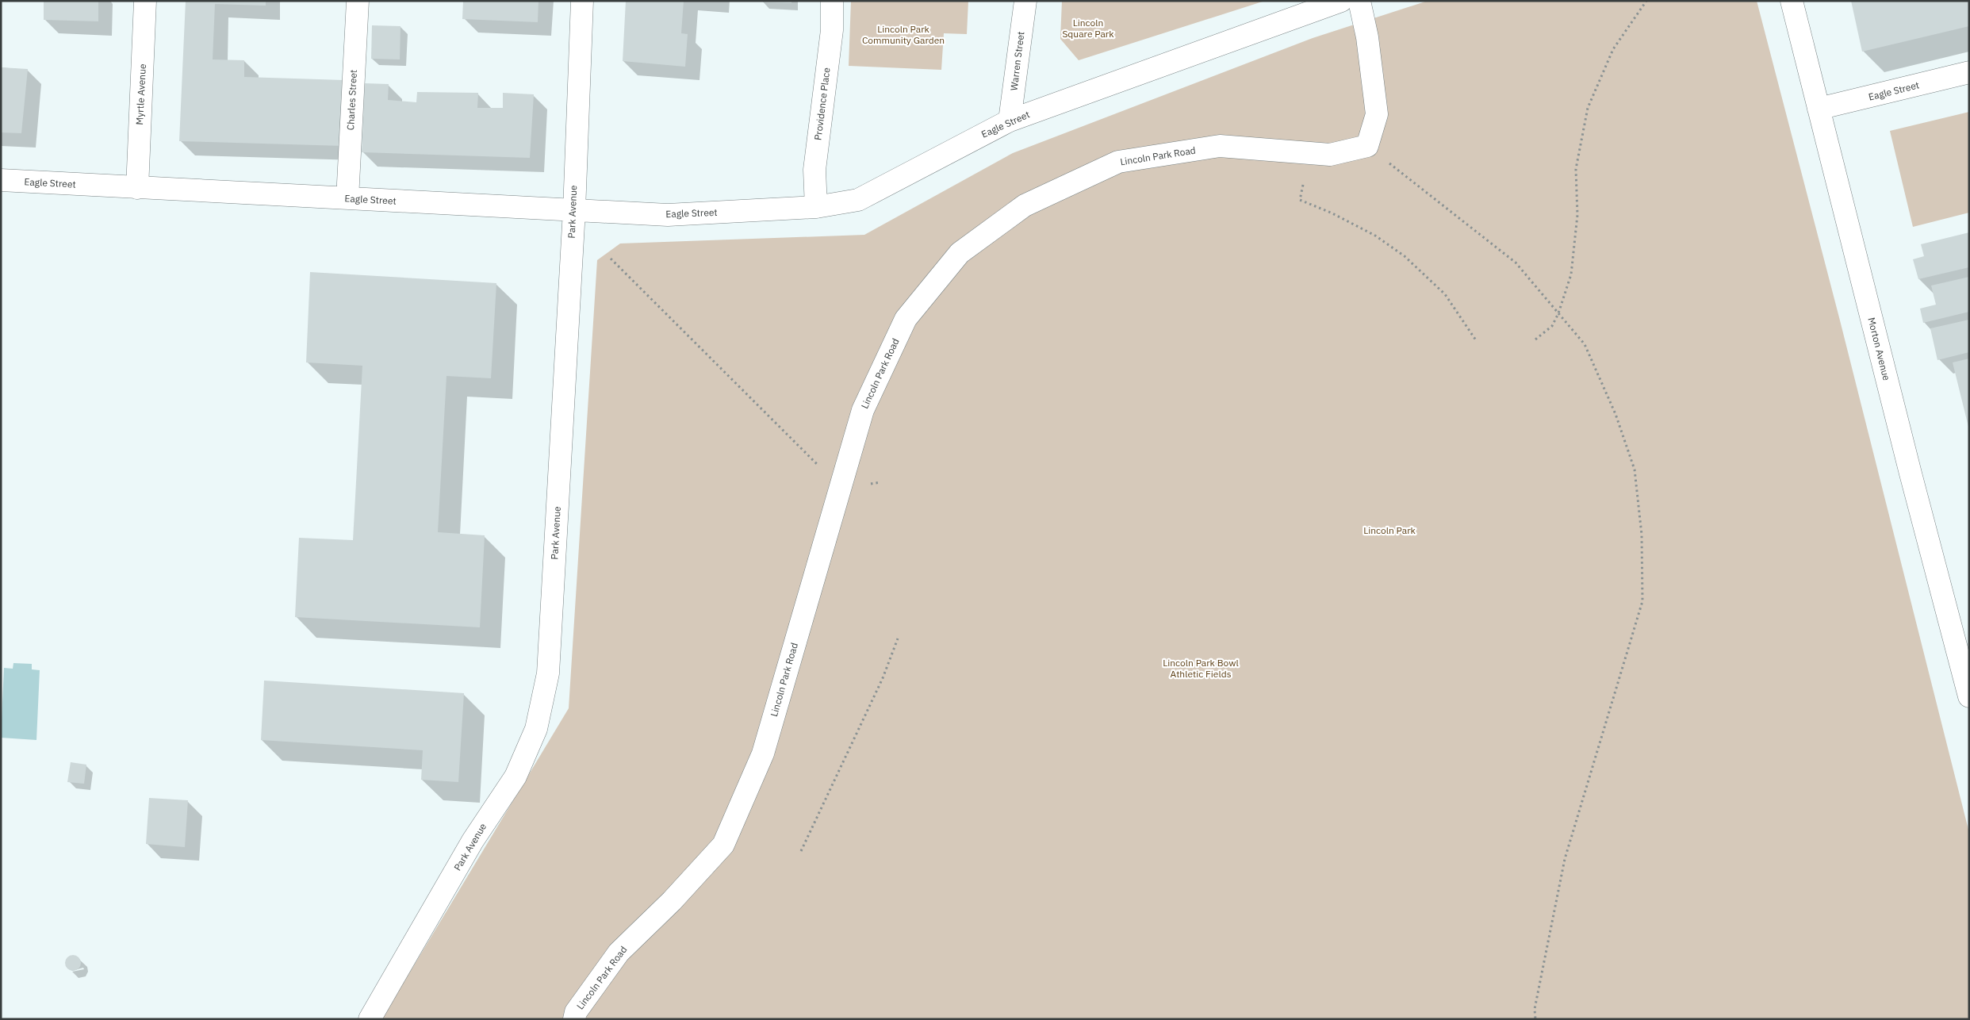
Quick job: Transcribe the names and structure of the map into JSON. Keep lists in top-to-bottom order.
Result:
{
  "streets": {
    "street": [
      "Warren Street",
      "Eagle Street",
      "Myrtle Avenue",
      "Charles Street",
      "Providence Place",
      "Lincoln Park Road",
      "Park Avenue",
      "Morton Avenue"
    ]
  },
  "crossings": [
    ["Warren Street", "Eagle Street"],
    ["Eagle Street", "Myrtle Avenue"],
    ["Eagle Street", "Charles Street"],
    ["Eagle Street", "Providence Place"],
    ["Eagle Street", "Park Avenue"],
    ["Eagle Street", "Morton Avenue"]
  ],
  "parks": [
    "Lincoln Square Park",
    "Lincoln Park Community Garden",
    "Lincoln Park",
    "Lincoln Park Bowl Athletic Fields"
  ]
}
